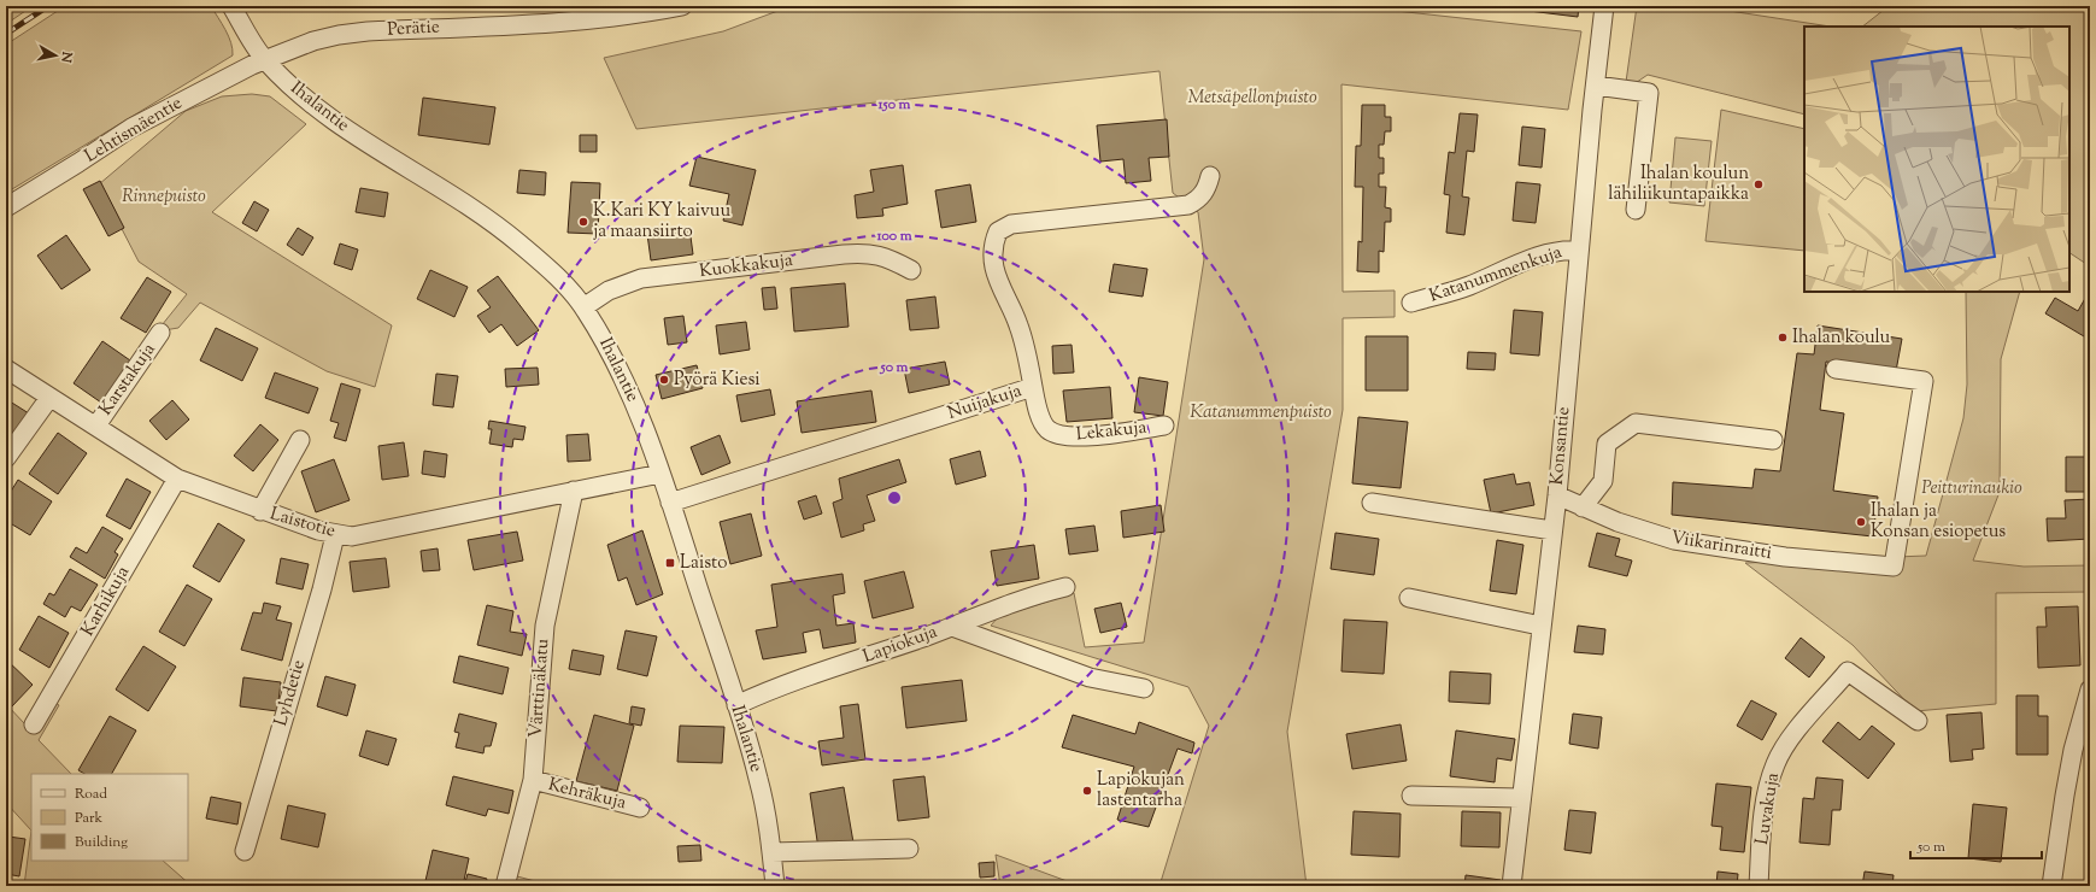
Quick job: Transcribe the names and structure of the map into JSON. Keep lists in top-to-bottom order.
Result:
{
  "streets": {
    "street": [
      "Perätie",
      "Ihalantie",
      "Lehtismäentie",
      "Kuokkakuja",
      "Katanummenkuja",
      "Karstakuja",
      "Nuijakuja",
      "Lekakuja",
      "Konsantie",
      "Laistotie",
      "Viikarinraitti",
      "Karhikuja",
      "Lapiokuja",
      "Värttinäkatu",
      "Lyhdetie",
      "Kehräkuja",
      "Luvakuja"
    ]
  },
  "crossings": [
    ["Perätie", "Ihalantie"],
    ["Perätie", "Lehtismäentie"],
    ["Ihalantie", "Lehtismäentie"],
    ["Ihalantie", "Kuokkakuja"],
    ["Ihalantie", "Nuijakuja"],
    ["Ihalantie", "Laistotie"],
    ["Ihalantie", "Lapiokuja"],
    ["Katanummenkuja", "Konsantie"],
    ["Karstakuja", "Laistotie"],
    ["Nuijakuja", "Lekakuja"],
    ["Konsantie", "Viikarinraitti"],
    ["Laistotie", "Karhikuja"],
    ["Laistotie", "Värttinäkatu"],
    ["Laistotie", "Lyhdetie"],
    ["Värttinäkatu", "Kehräkuja"]
  ],
  "parks": [
    "Metsäpellonpuisto",
    "Rinnepuisto",
    "Katanummenpuisto",
    "Peitturinaukio"
  ],
  "places": {
    "other": [
      "Ihalan koulun lähiliikuntapaikka",
      "K.Kari KY kaivuu ja maansiirto",
      "Ihalan koulu",
      "Pyörä Kiesi",
      "Ihalan ja Konsan esiopetus",
      "Lapiokujan lastentarha"
    ],
    "transit": ["Laisto"]
  },
  "legend": ["Road", "Park", "Building"],
  "scale_bar": "50 m",
  "north": "right",
  "rings": ["150 m", "100 m", "50 m"]
}
